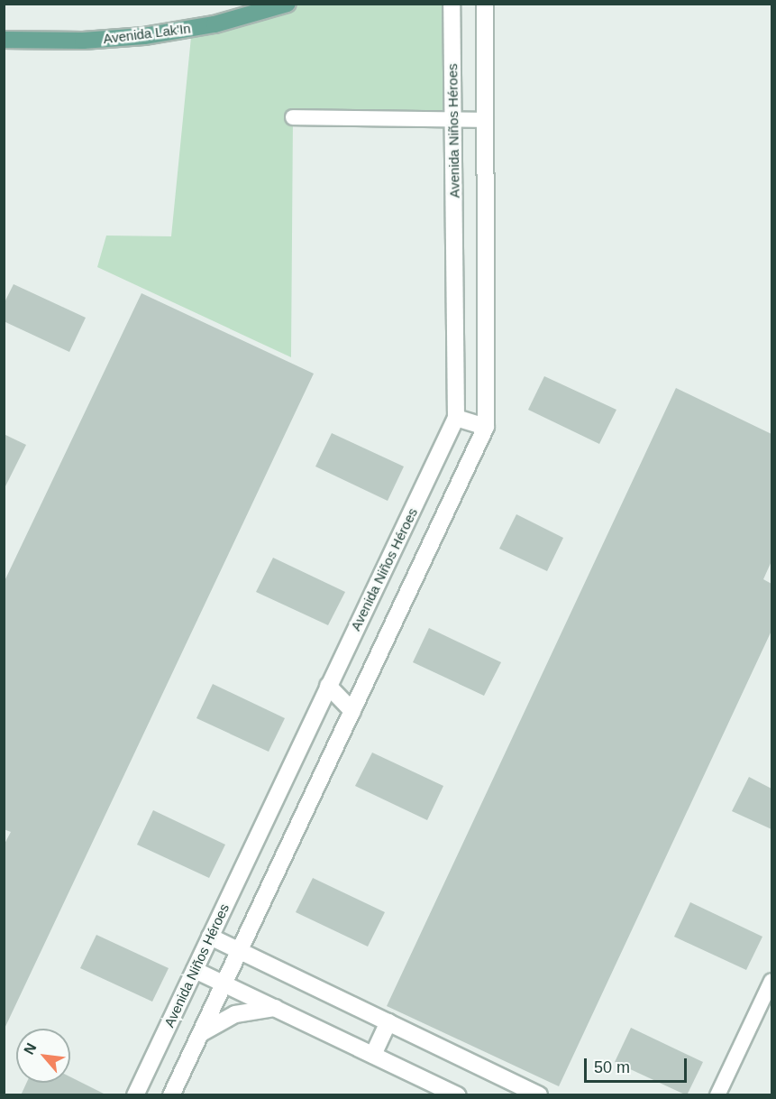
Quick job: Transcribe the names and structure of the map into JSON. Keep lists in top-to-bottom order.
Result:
{
  "streets": {
    "main road": ["Avenida Lak'In", "Avenida Niños Héroes"]
  },
  "scale_bar": "50 m",
  "north": "top left"
}
